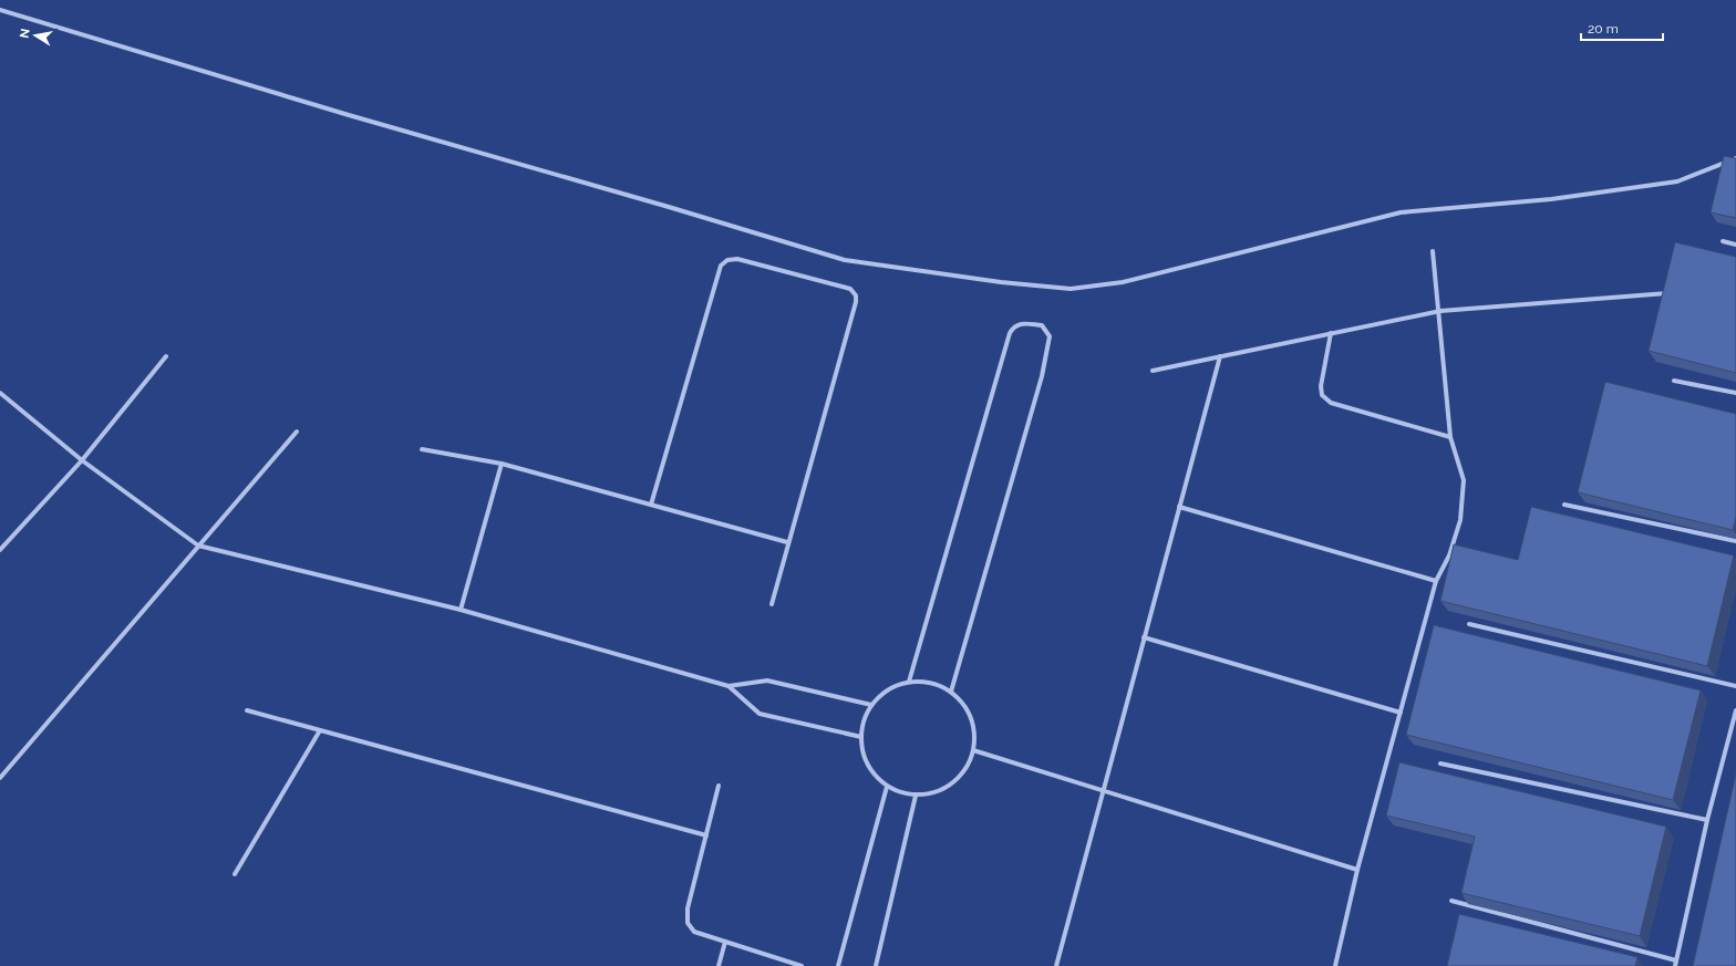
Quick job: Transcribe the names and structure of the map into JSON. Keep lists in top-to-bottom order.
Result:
{
  "scale_bar": "20 m",
  "north": "left"
}
